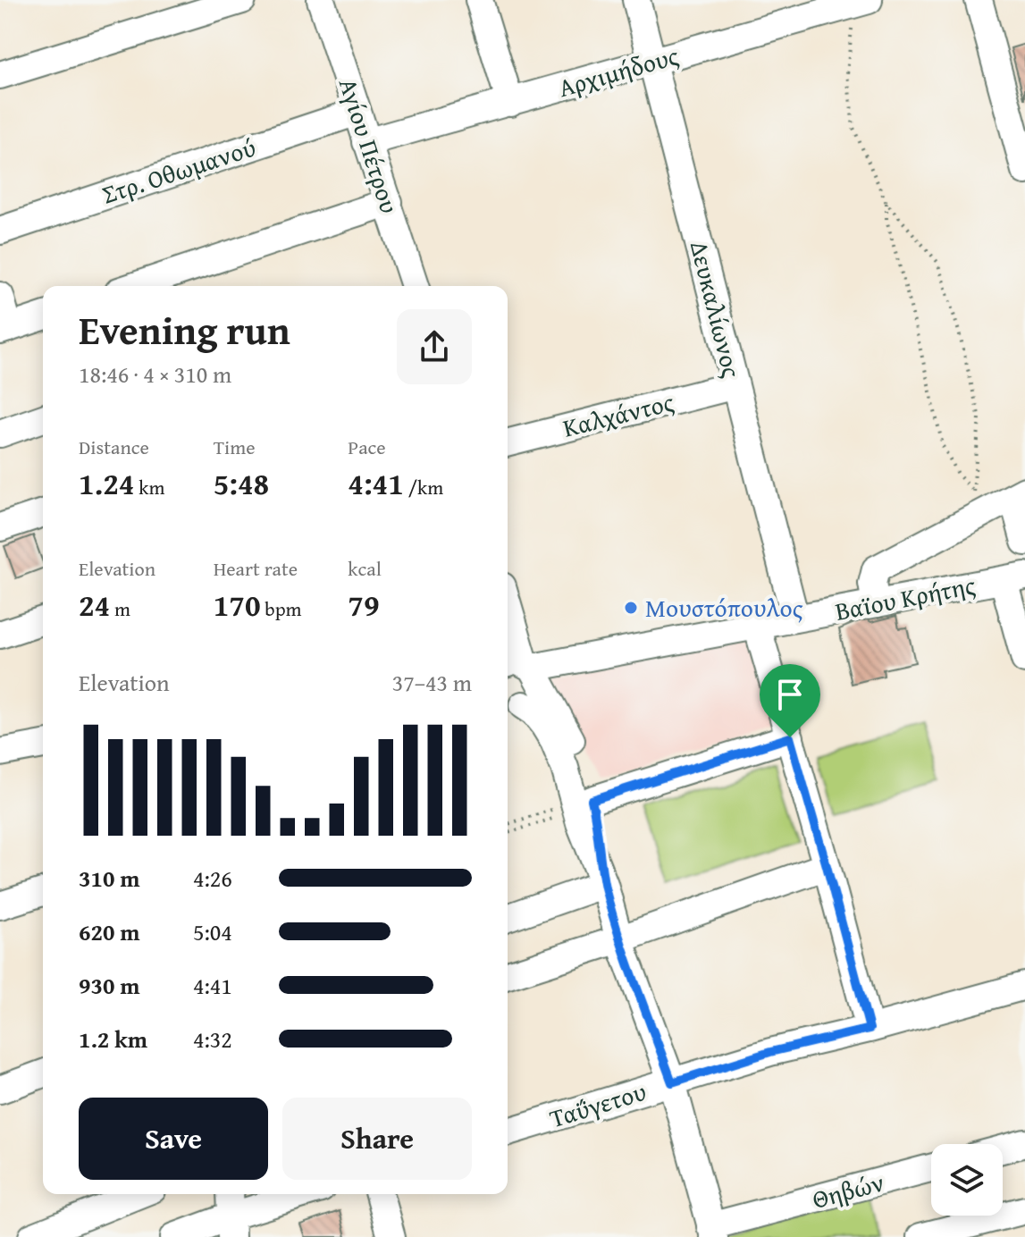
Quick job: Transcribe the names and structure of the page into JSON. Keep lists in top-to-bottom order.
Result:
{
  "streets": {
    "street": [
      "Αρχιμήδους",
      "Αγίου Πέτρου",
      "Στρ. Οθωμανού",
      "Δευκαλίωνος",
      "Καλχάντος",
      "Βαϊου Κρήτης",
      "Ταΰγετου",
      "Θηβών"
    ]
  },
  "crossings": [
    ["Αρχιμήδους", "Αγίου Πέτρου"],
    ["Αρχιμήδους", "Δευκαλίωνος"],
    ["Αγίου Πέτρου", "Στρ. Οθωμανού"],
    ["Δευκαλίωνος", "Καλχάντος"],
    ["Δευκαλίωνος", "Βαϊου Κρήτης"]
  ],
  "places": ["Μουστόπουλος"],
  "page": {
    "heading": ["Evening run", "18:46 · 4 × 310 m"],
    "stats": [
      ["Distance", "1.24 km"],
      ["Time", "5:48"],
      ["Pace", "4:41 /km"],
      ["Elevation", "24 m"],
      ["Heart rate", "170 bpm"],
      ["kcal", "79"]
    ],
    "chart": ["Elevation", "37–43 m"],
    "list": [
      {
        "name": "310 m",
        "note": "4:26"
      },
      {
        "name": "620 m",
        "note": "5:04"
      },
      {
        "name": "930 m",
        "note": "4:41"
      },
      {
        "name": "1.2 km",
        "note": "4:32"
      }
    ],
    "buttons": ["Save", "Share"]
  }
}
